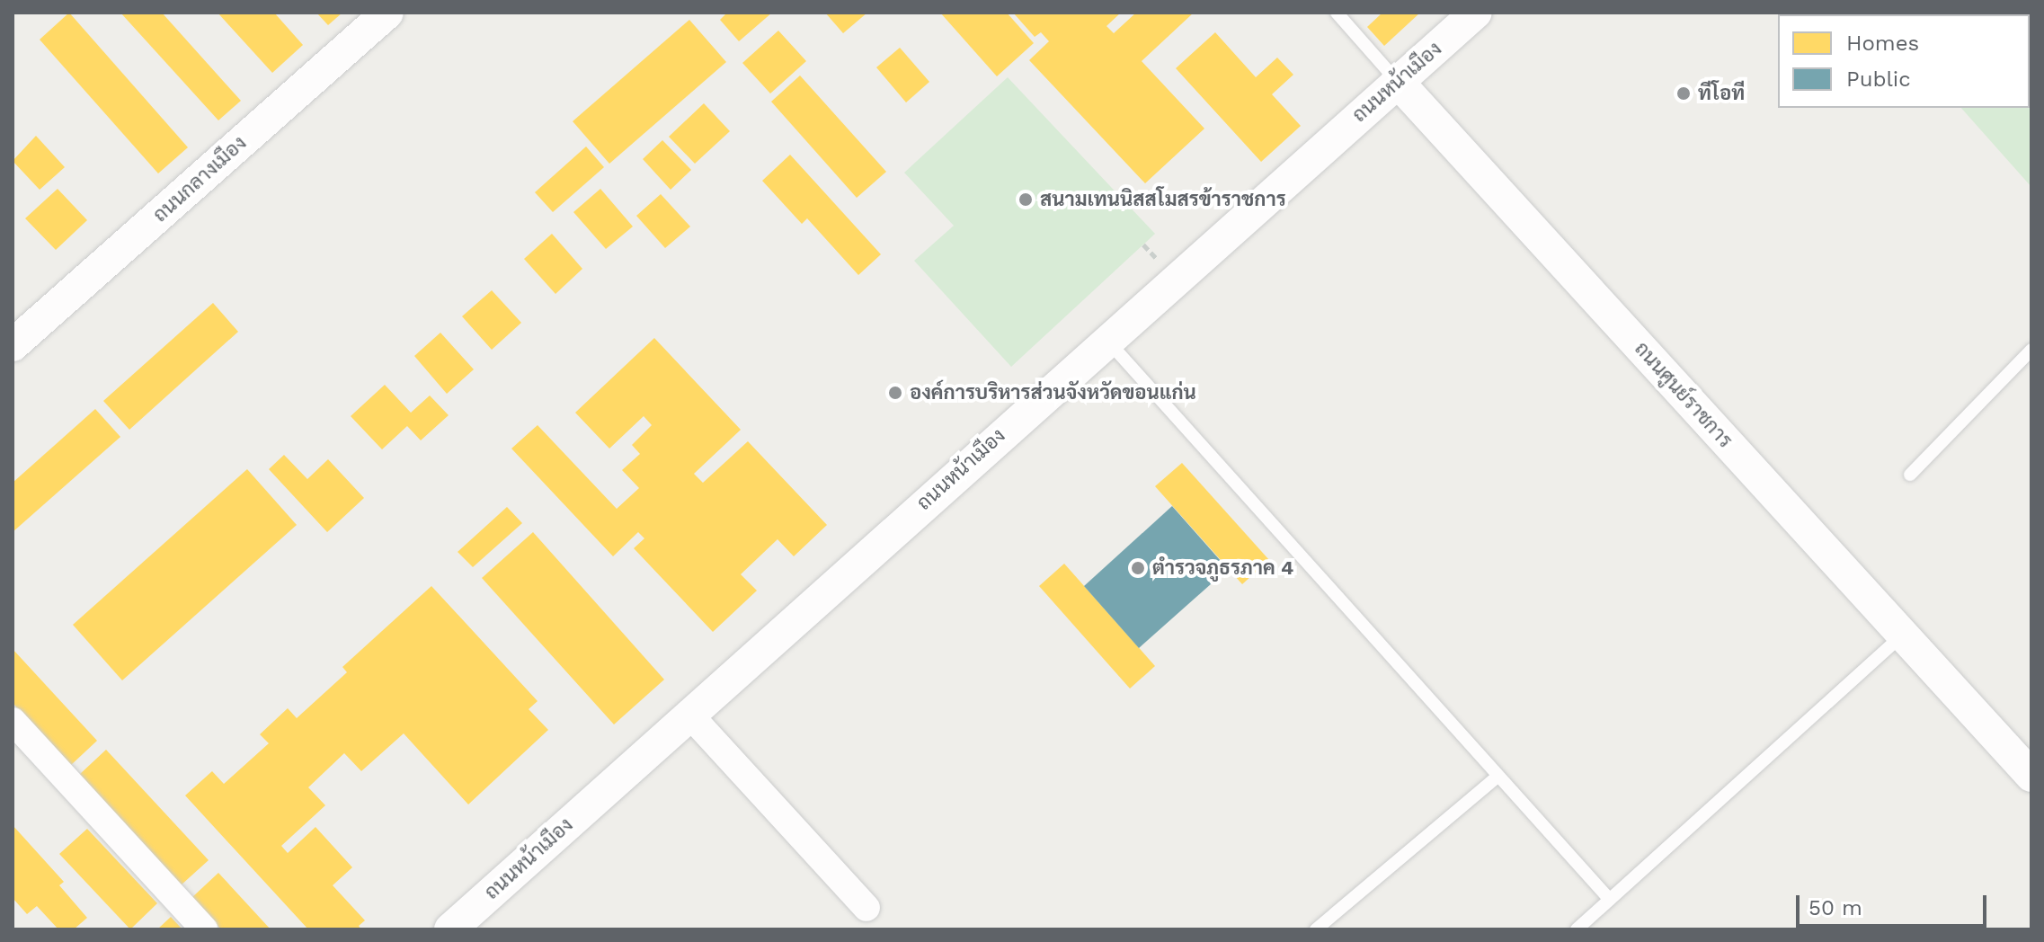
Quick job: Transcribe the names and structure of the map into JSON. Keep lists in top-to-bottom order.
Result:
{
  "streets": {
    "street": ["ถนนหน้าเมือง", "ถนนกลางเมือง", "ถนนศูนย์ราชการ"]
  },
  "crossings": [
    ["ถนนหน้าเมือง", "ถนนศูนย์ราชการ"]
  ],
  "places": [
    "ทีโอที",
    "สนามเทนนิสสโมสรข้าราชการ",
    "องค์การบริหารส่วนจังหวัดขอนแก่น",
    "ตำรวจภูธรภาค 4"
  ],
  "legend": ["Homes", "Public"],
  "scale_bar": "50 m"
}
